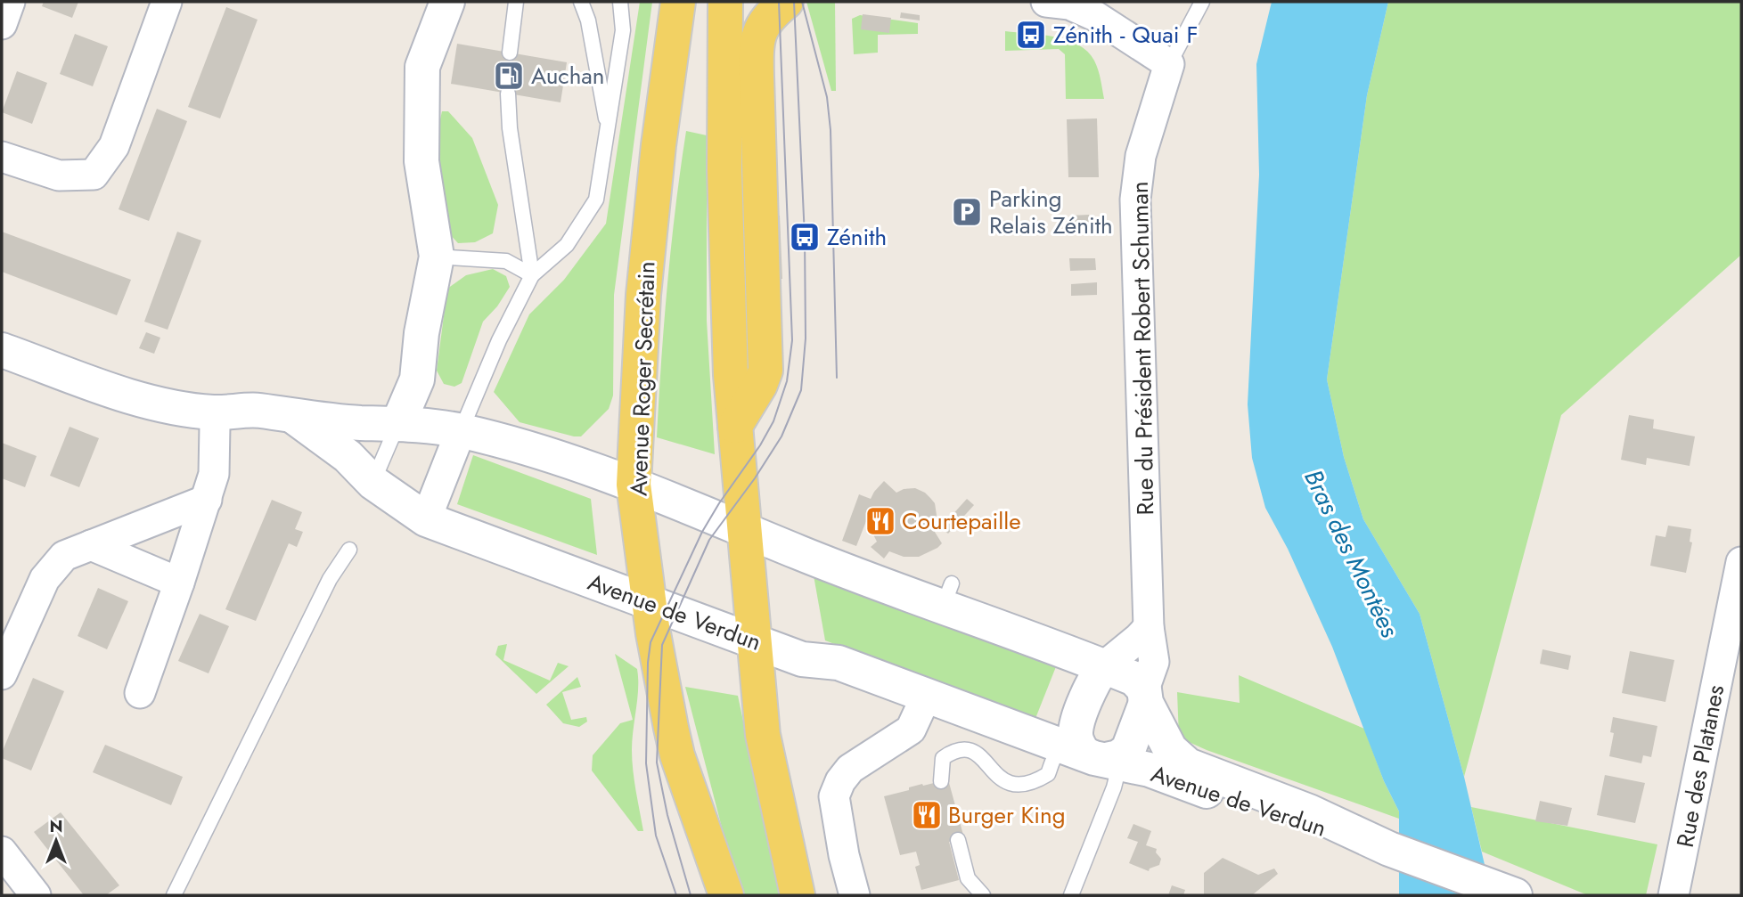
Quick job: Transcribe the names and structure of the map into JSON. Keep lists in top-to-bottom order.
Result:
{
  "streets": {
    "main road": ["Avenue Roger Secrétain"],
    "street": ["Rue du Président Robert Schuman", "Avenue de Verdun", "Rue des Platanes"]
  },
  "crossings": [
    ["Rue du Président Robert Schuman", "Avenue de Verdun"],
    ["Avenue Roger Secrétain", "Avenue de Verdun"]
  ],
  "water": ["Bras des Montées"],
  "places": {
    "bus stop": ["Zénith - Quai F", "Zénith"],
    "fuel station": ["Auchan"],
    "parking": ["Parking Relais Zénith"],
    "restaurant": ["Courtepaille", "Burger King"]
  },
  "north": "top"
}
